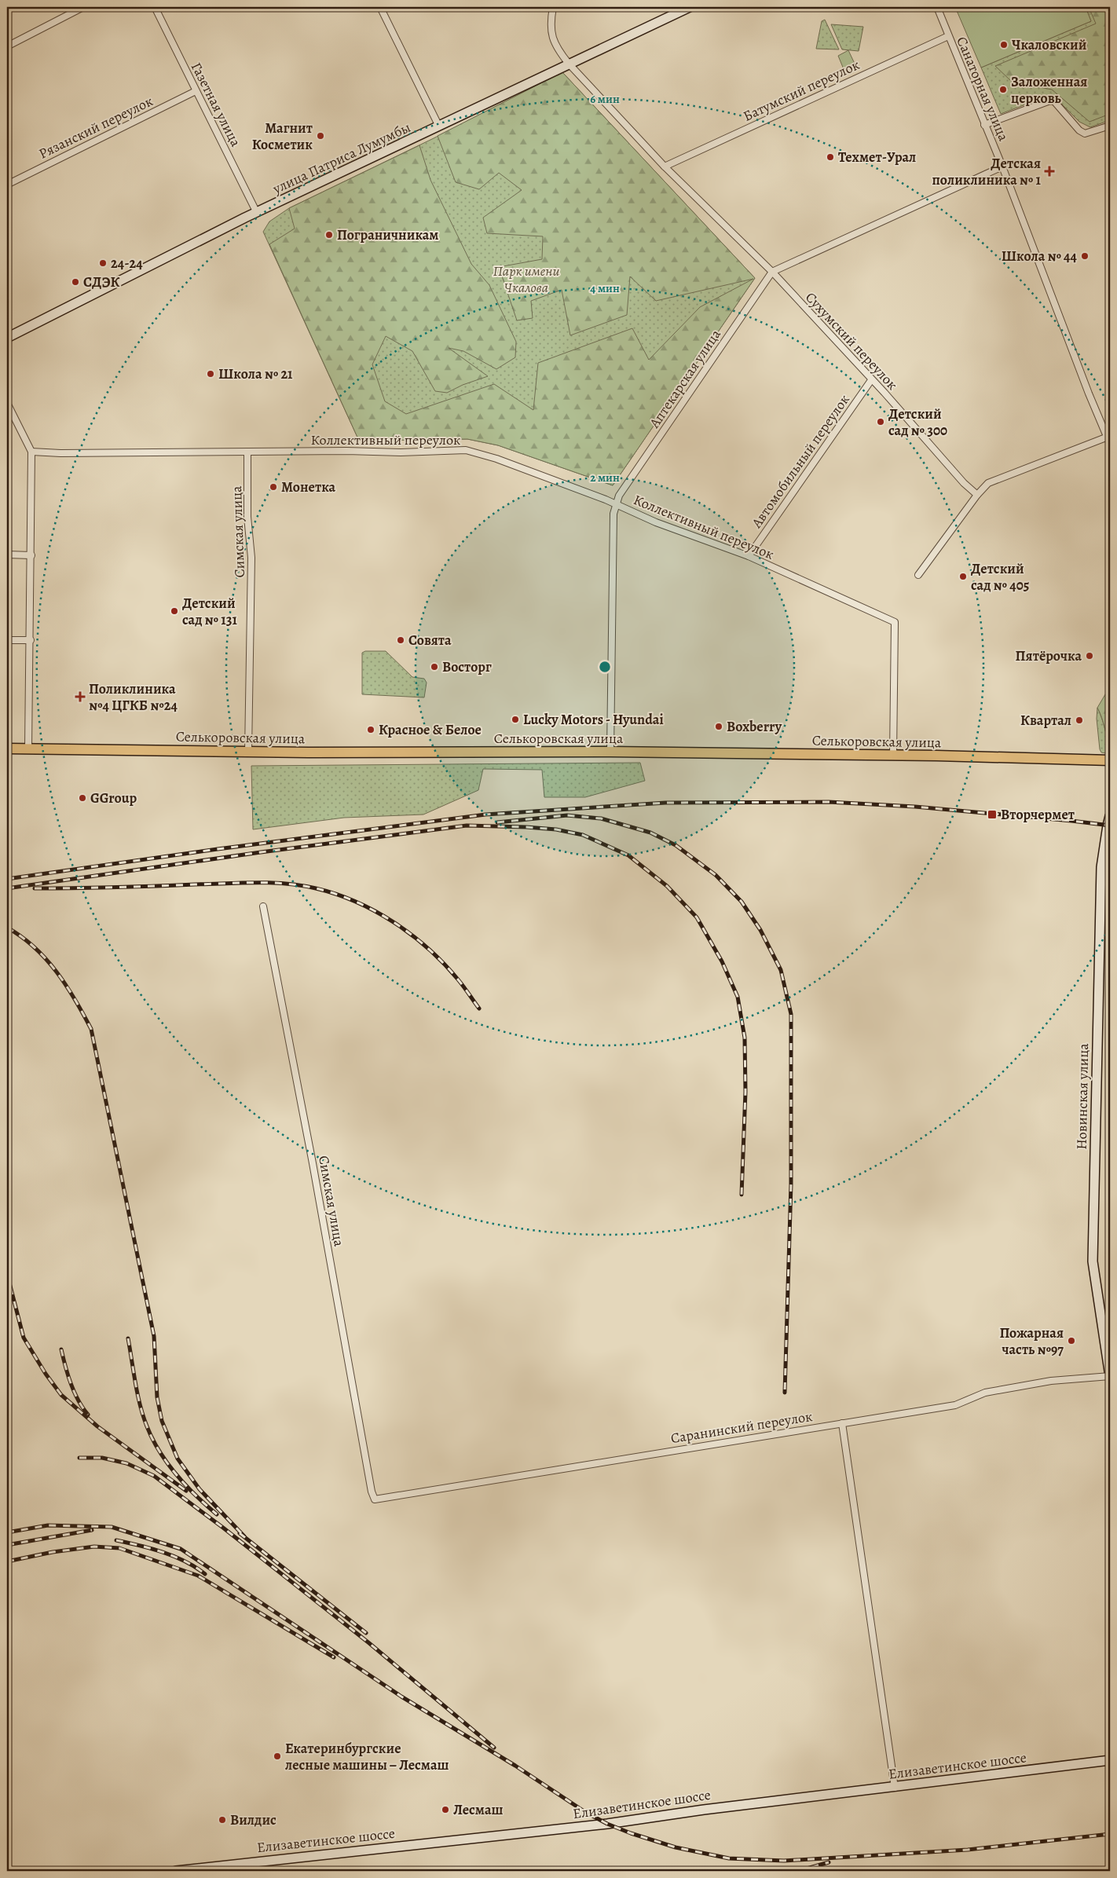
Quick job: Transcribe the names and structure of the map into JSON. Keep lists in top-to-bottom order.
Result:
{
  "streets": {
    "main road": [
      "улица Патриса Лумумбы",
      "Селькоровская улица",
      "Новинская улица",
      "Елизаветинское шоссе"
    ],
    "street": [
      "Санаторная улица",
      "Батумский переулок",
      "Газетная улица",
      "Рязанский переулок",
      "Сухумский переулок",
      "Аптекарская улица",
      "Коллективный переулок",
      "Автомобильный переулок",
      "Симская улица",
      "Саранинский переулок"
    ]
  },
  "crossings": [
    ["Санаторная улица", "Батумский переулок"],
    ["Батумский переулок", "Сухумский переулок"],
    ["Газетная улица", "Рязанский переулок"],
    ["Газетная улица", "улица Патриса Лумумбы"],
    ["улица Патриса Лумумбы", "Сухумский переулок"],
    ["Сухумский переулок", "Аптекарская улица"],
    ["Сухумский переулок", "Автомобильный переулок"],
    ["Аптекарская улица", "Коллективный переулок"],
    ["Аптекарская улица", "Селькоровская улица"],
    ["Коллективный переулок", "Автомобильный переулок"],
    ["Коллективный переулок", "Симская улица"],
    ["Коллективный переулок", "Селькоровская улица"],
    ["Симская улица", "Селькоровская улица"],
    ["Симская улица", "Саранинский переулок"],
    ["Новинская улица", "Саранинский переулок"]
  ],
  "parks": ["Парк имени Чкалова"],
  "places": {
    "other": [
      "Чкаловский",
      "Заложенная церковь",
      "Магнит Косметик",
      "Техмет-Урал",
      "Пограничникам",
      "Школа № 44",
      "24-24",
      "СДЭК",
      "Школа № 21",
      "Детский сад № 300",
      "Монетка",
      "Детский сад № 405",
      "Детский сад № 131",
      "Совята",
      "Пятёрочка",
      "Восторг",
      "Lucky Motors - Hyundai",
      "Квартал",
      "Boxberry",
      "Красное & Белое",
      "GGroup",
      "Пожарная часть №97",
      "Екатеринбургские лесные машины – Лесмаш",
      "Лесмаш",
      "Вилдис"
    ],
    "health": ["Детская поликлиника № 1", "Поликлиника №4 ЦГКБ №24"],
    "transit": ["Вторчермет"]
  },
  "rings": ["6 мин", "4 мин", "2 мин"]
}
